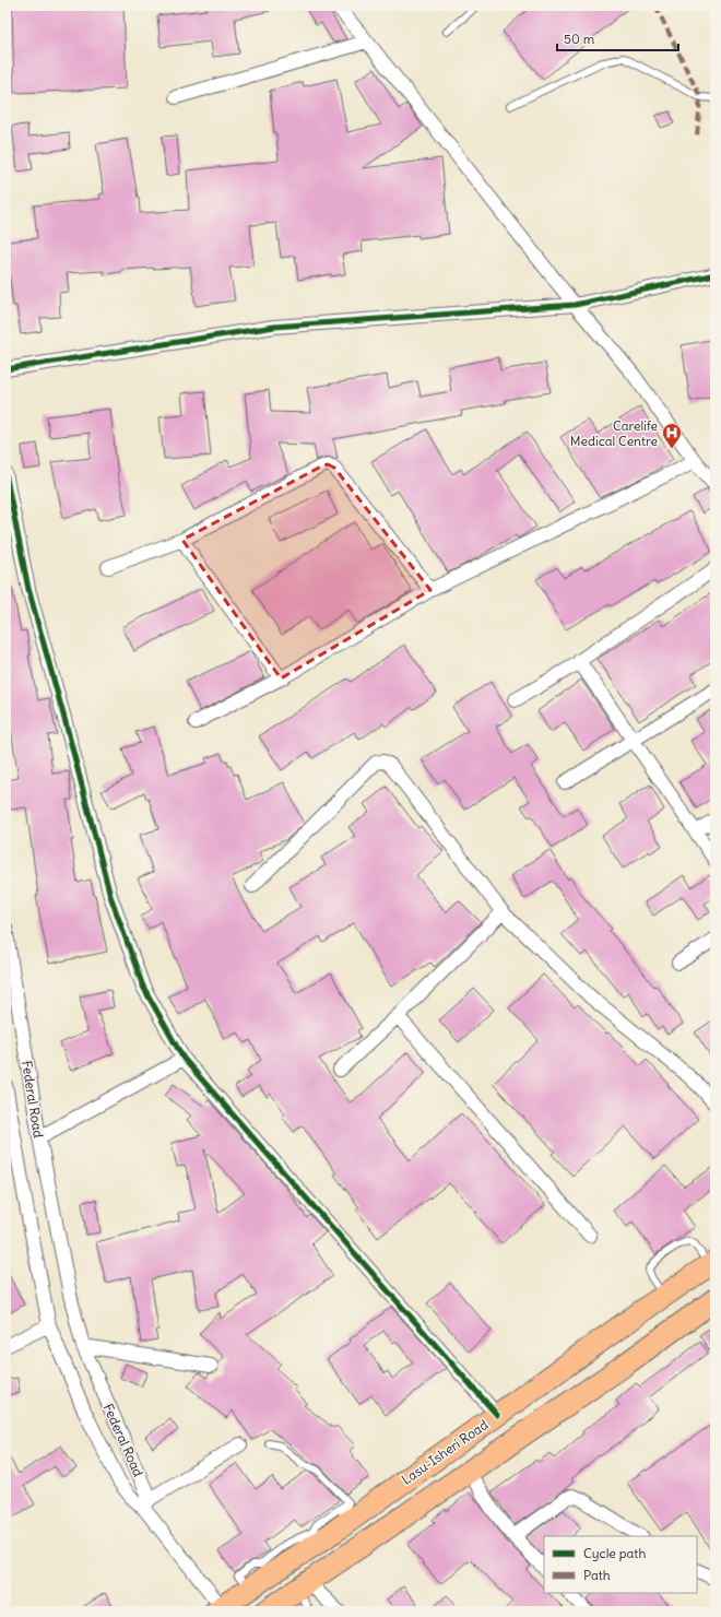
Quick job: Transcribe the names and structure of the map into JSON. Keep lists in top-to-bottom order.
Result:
{
  "streets": {
    "main road": ["Lasu-Isheri Road"],
    "street": ["Federal Road"]
  },
  "places": {
    "hospital": ["Carelife Medical Centre"]
  },
  "legend": ["Cycle path", "Path"],
  "scale_bar": "50 m"
}
